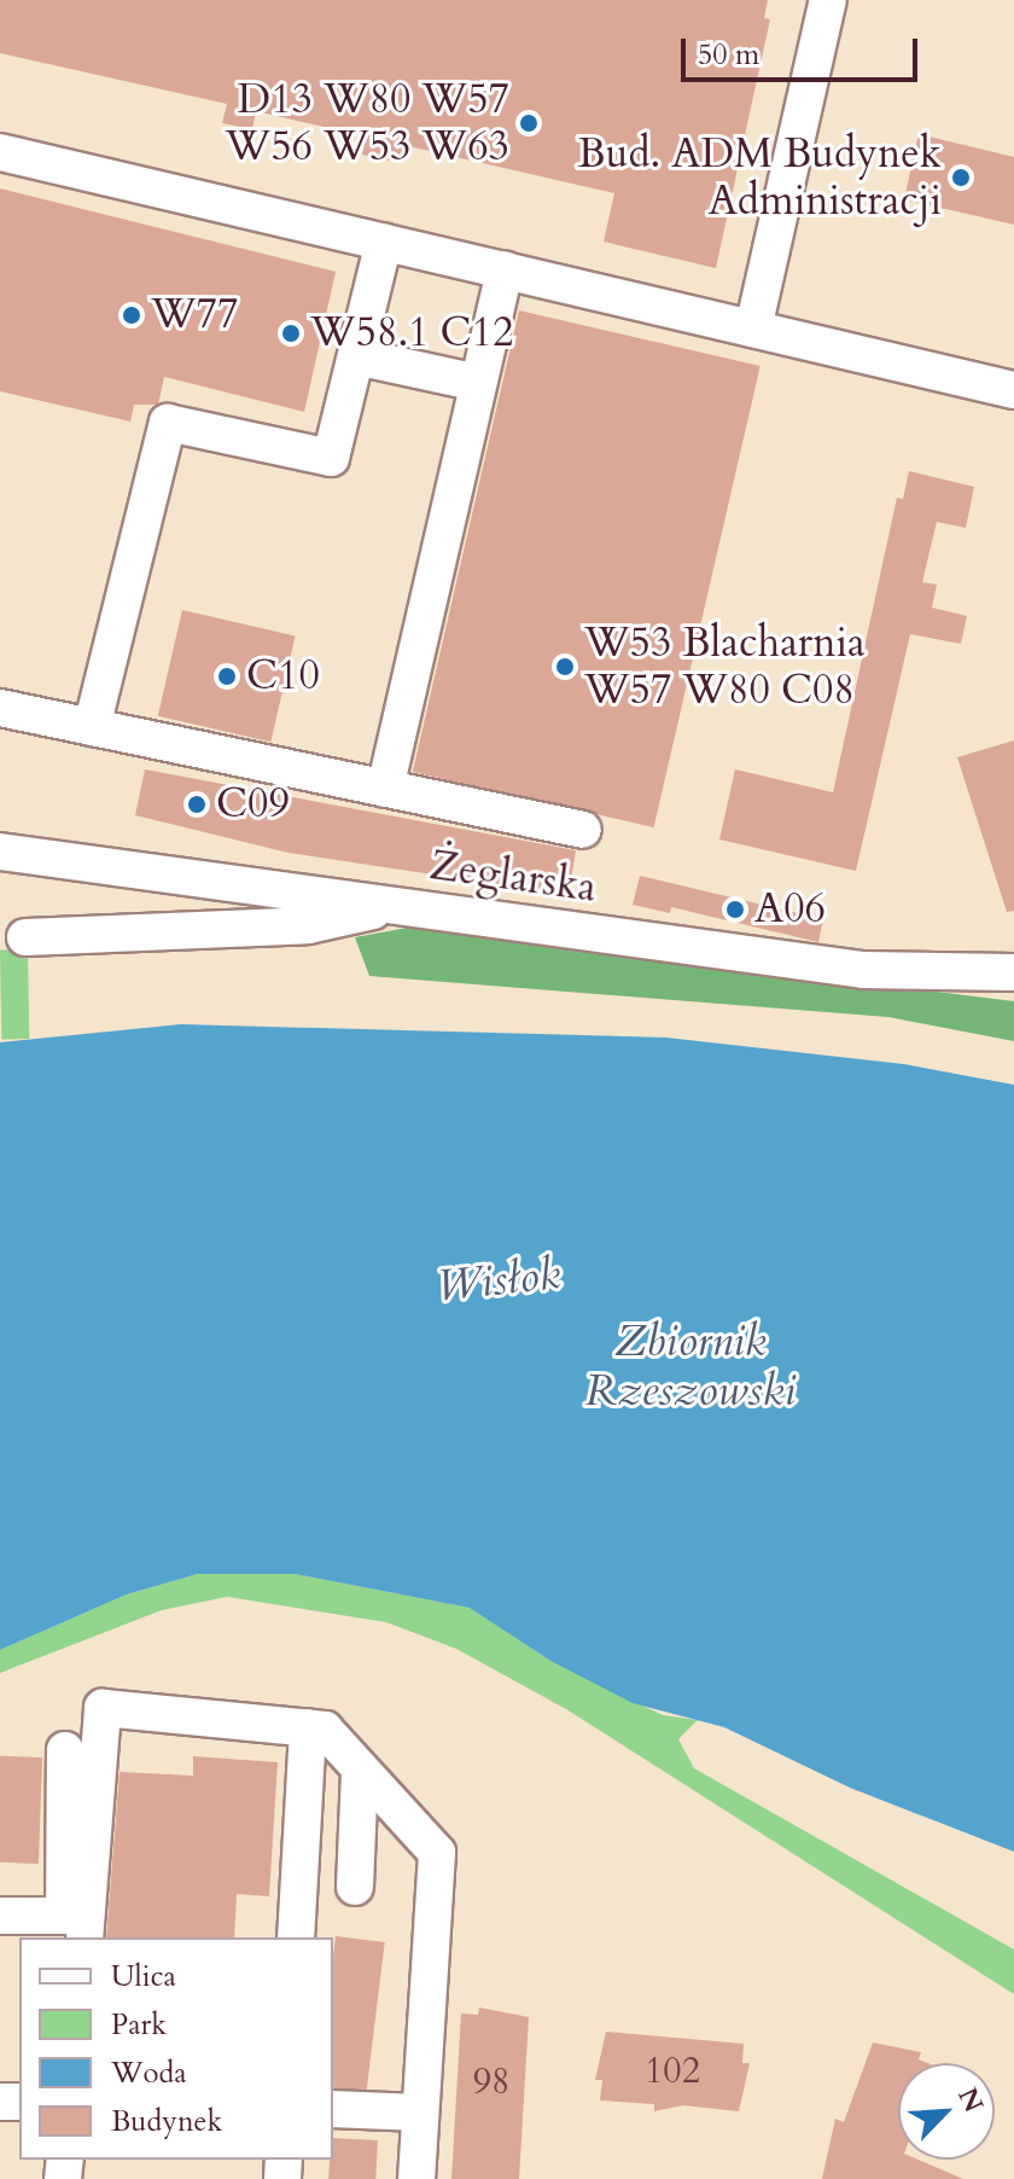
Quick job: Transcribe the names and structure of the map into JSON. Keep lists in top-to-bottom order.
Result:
{
  "streets": {
    "street": ["Żeglarska"]
  },
  "water": ["Wisłok", "Zbiornik Rzeszowski"],
  "places": [
    "D13 W80 W57 W56 W53 W63",
    "Bud. ADM Budynek Administracji",
    "W77",
    "W58.1 C12",
    "W53 Blacharnia W57 W80 C08",
    "C10",
    "C09",
    "A06"
  ],
  "house_numbers": ["102", "98"],
  "legend": [
    "Ulica",
    "Park",
    "Woda",
    "Budynek"
  ],
  "scale_bar": "50 m",
  "north": "top right"
}
